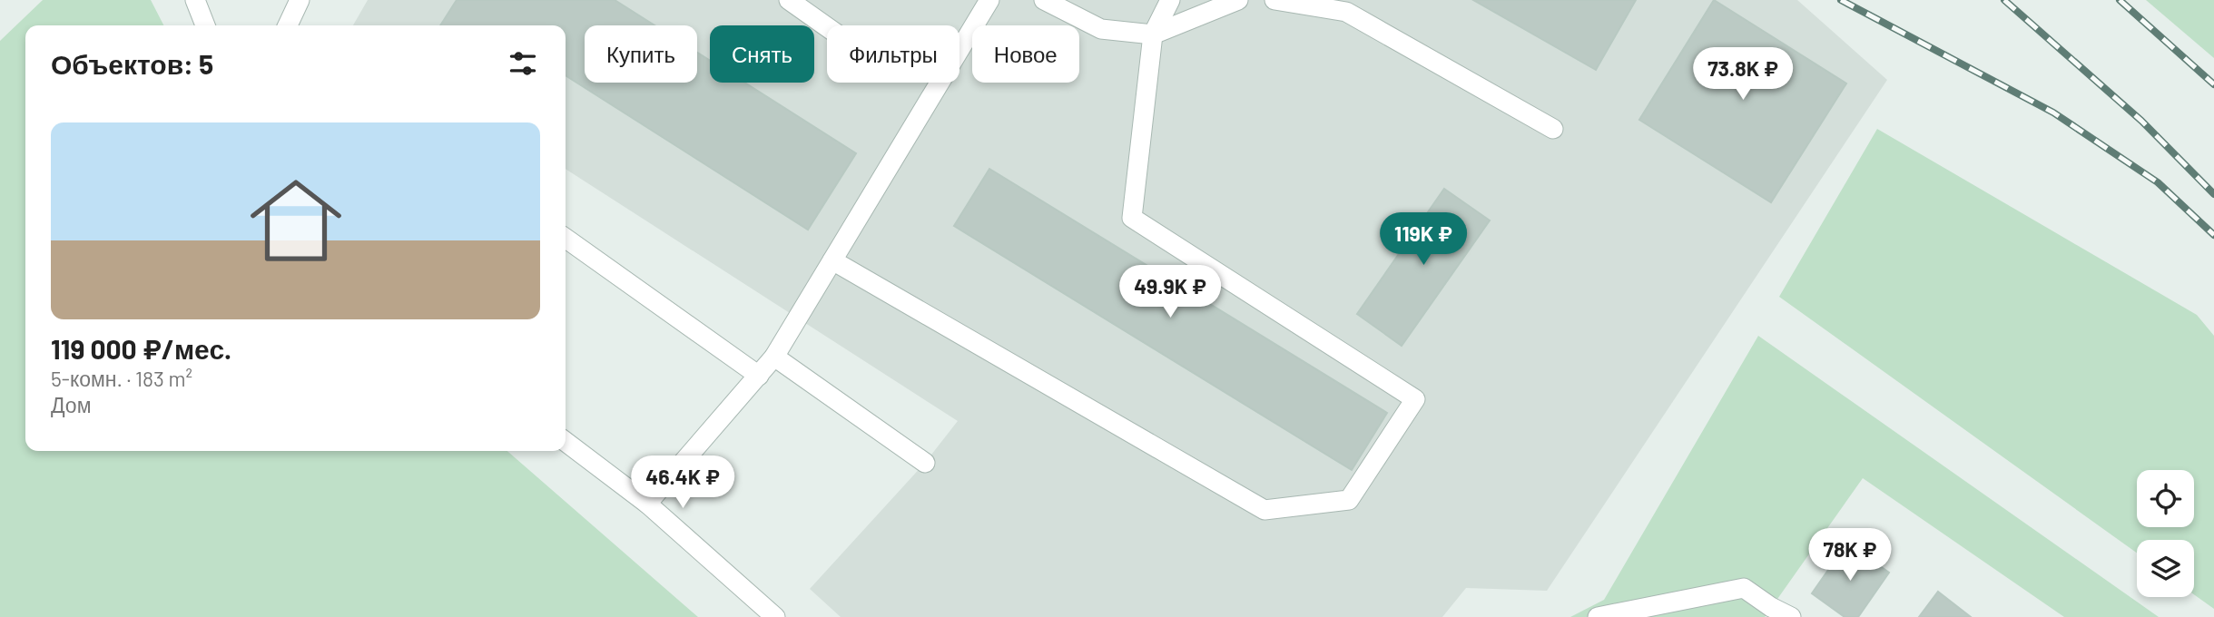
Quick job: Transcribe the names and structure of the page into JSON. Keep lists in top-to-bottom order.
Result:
{
  "page": {
    "chip": [
      "Купить",
      "Снять",
      "Фильтры",
      "Новое"
    ],
    "heading": "Объектов: 5",
    "price": [
      "73.8K ₽",
      "119K ₽",
      "49.9K ₽",
      "46.4K ₽",
      "78K ₽"
    ],
    "list": [
      {
        "name": "119 000 ₽/мес.",
        "note": "5-комн. · 183 m² · Дом"
      }
    ]
  }
}
